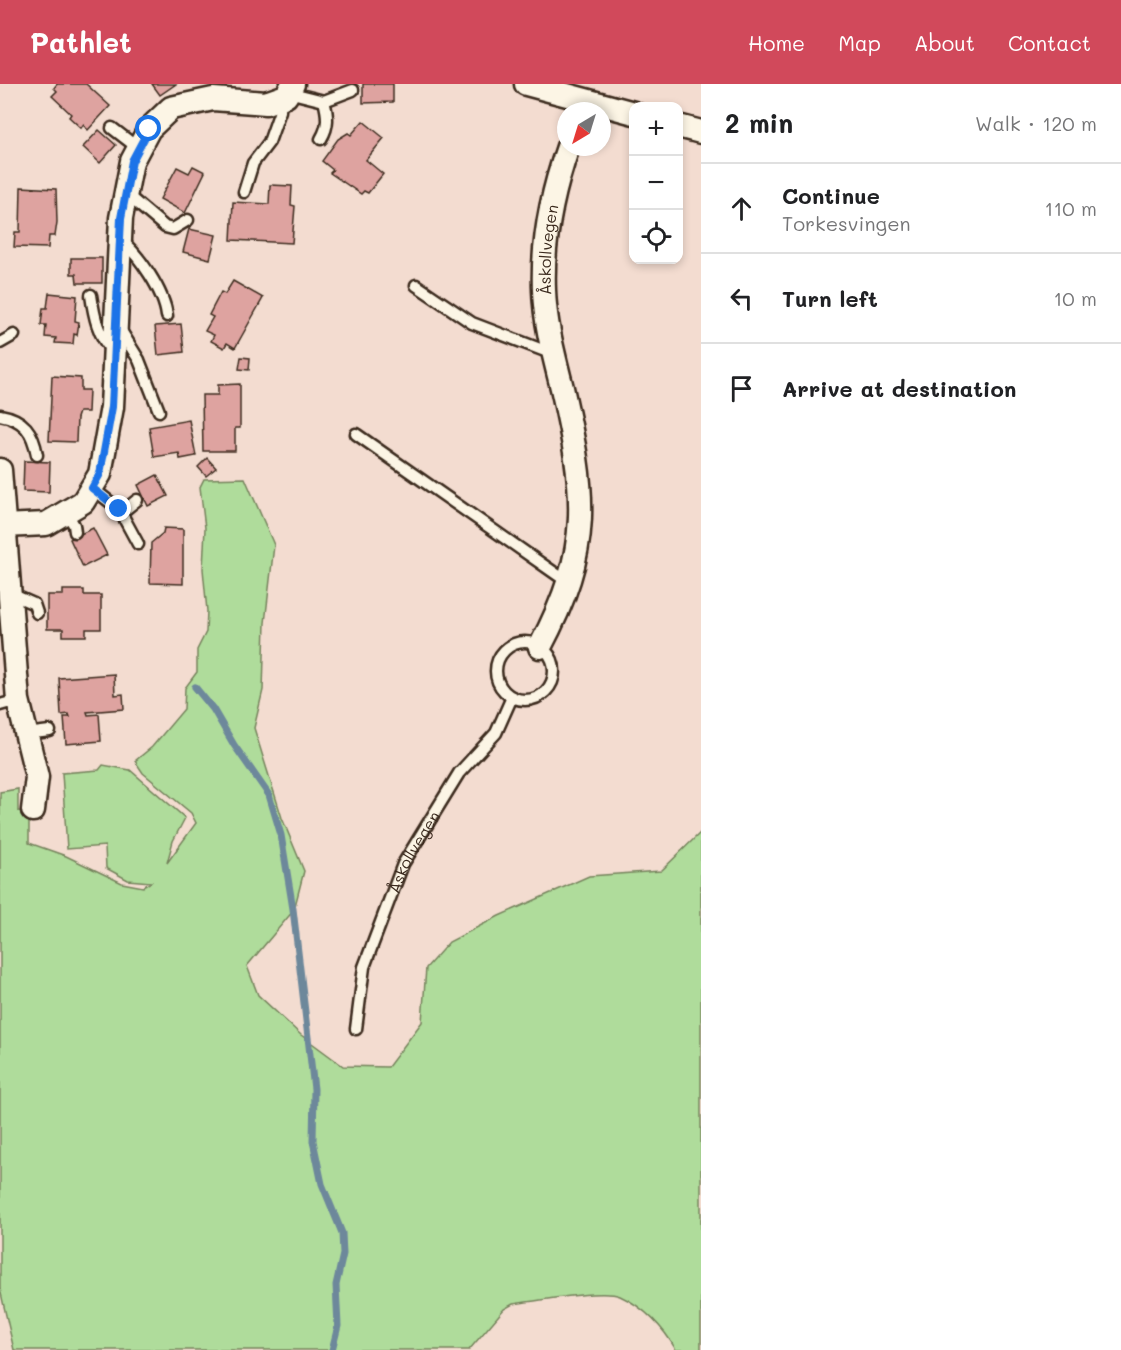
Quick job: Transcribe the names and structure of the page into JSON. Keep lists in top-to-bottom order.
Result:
{
  "streets": {
    "street": ["Åskollvegen"]
  },
  "north": "bottom left",
  "page": {
    "header": "Pathlet",
    "nav": [
      "Home",
      "Map",
      "About",
      "Contact"
    ],
    "heading": ["2 min", "Walk · 120 m"],
    "map_buttons": ["+", "−"],
    "list": [
      ["Continue", "Torkesvingen", "110 m"],
      ["Turn left", "10 m"],
      "Arrive at destination"
    ]
  }
}
